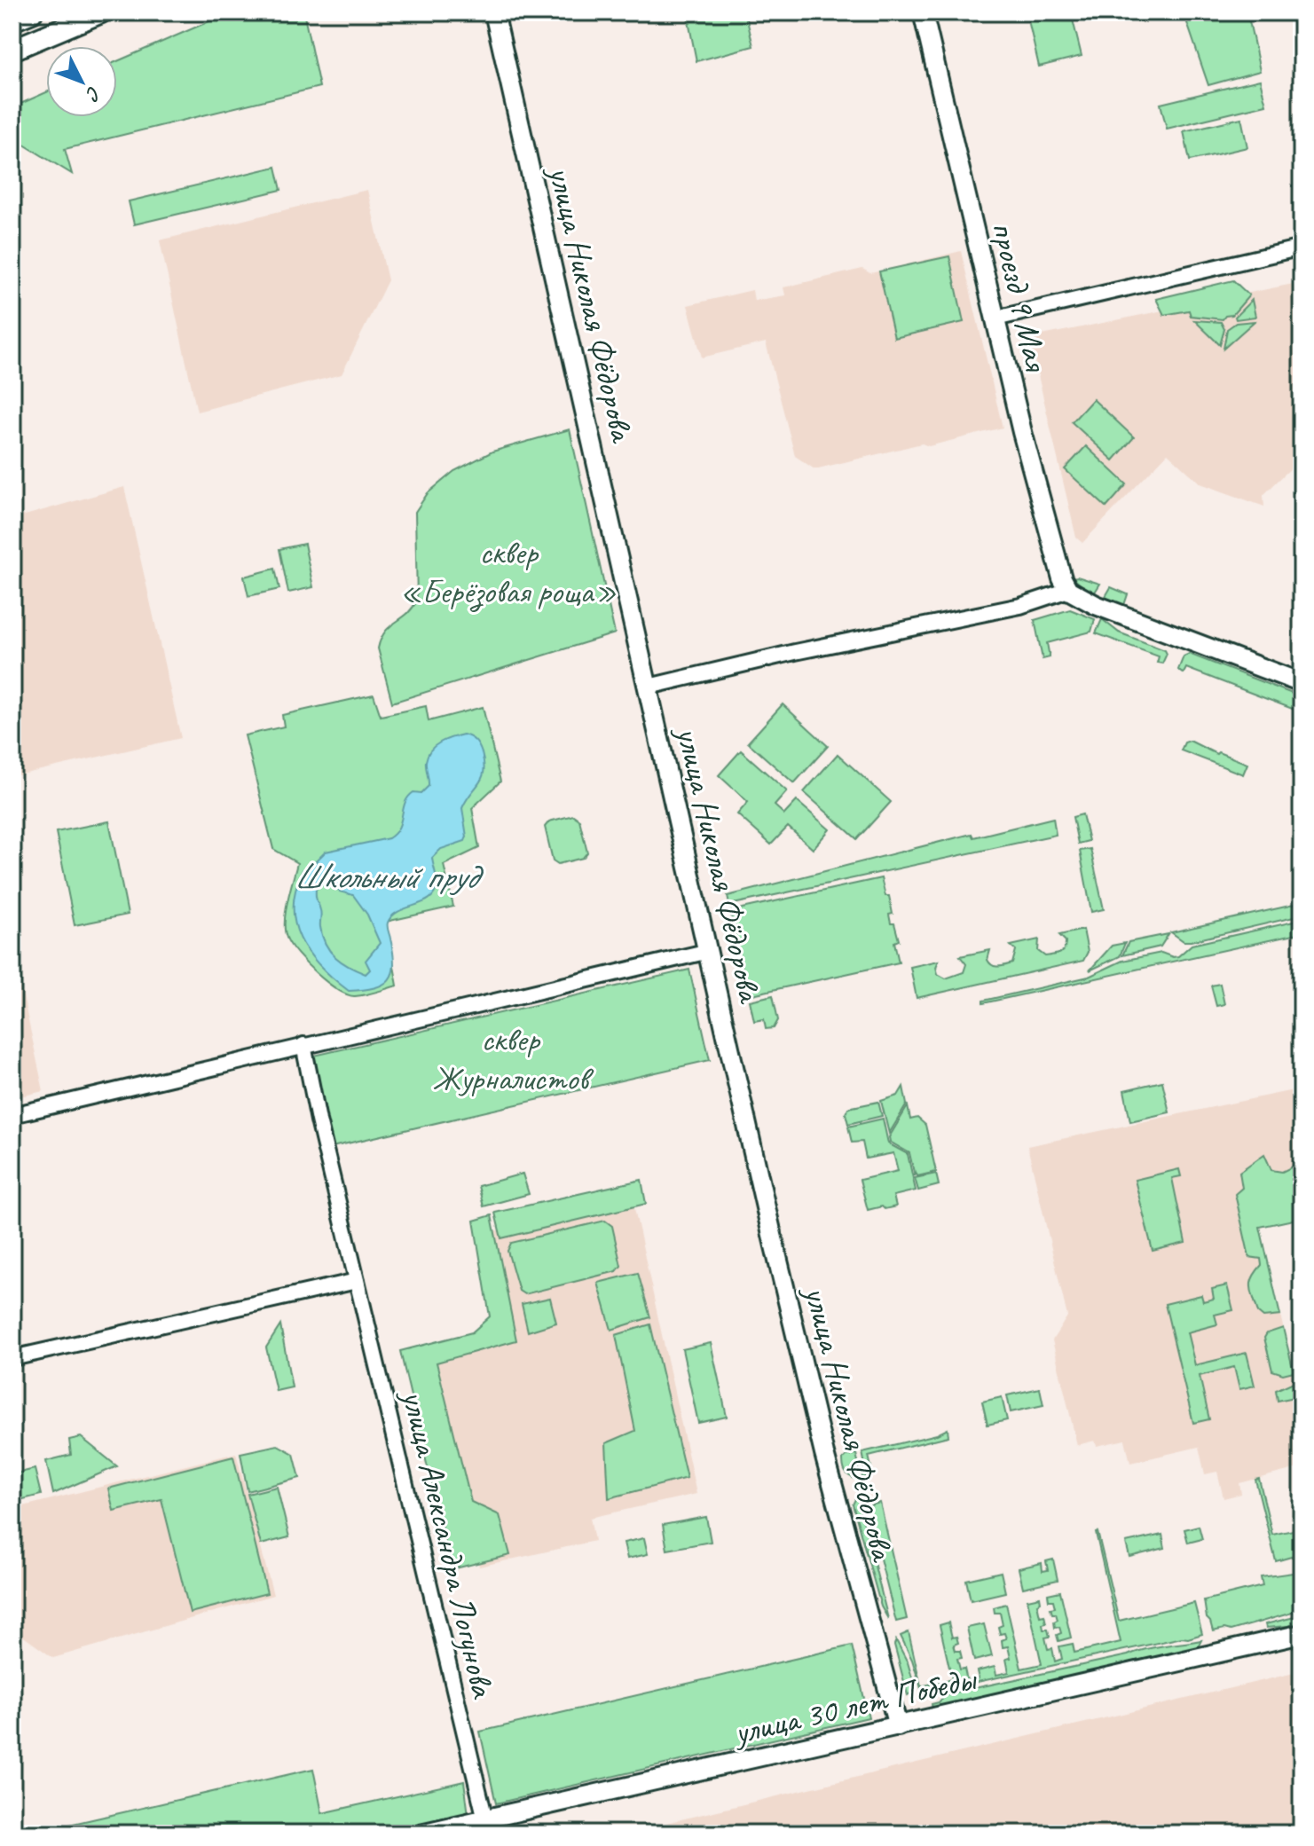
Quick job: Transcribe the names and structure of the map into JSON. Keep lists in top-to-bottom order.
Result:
{
  "streets": {
    "street": [
      "проезд 9 Мая",
      "улица Николая Фёдорова",
      "улица Александра Логунова",
      "улица 30 лет Победы"
    ]
  },
  "crossings": [
    ["улица Николая Фёдорова", "улица 30 лет Победы"],
    ["улица Александра Логунова", "улица 30 лет Победы"]
  ],
  "water": ["Школьный пруд"],
  "parks": ["сквер «Берёзовая роща»", "сквер Журналистов"],
  "north": "bottom right"
}
